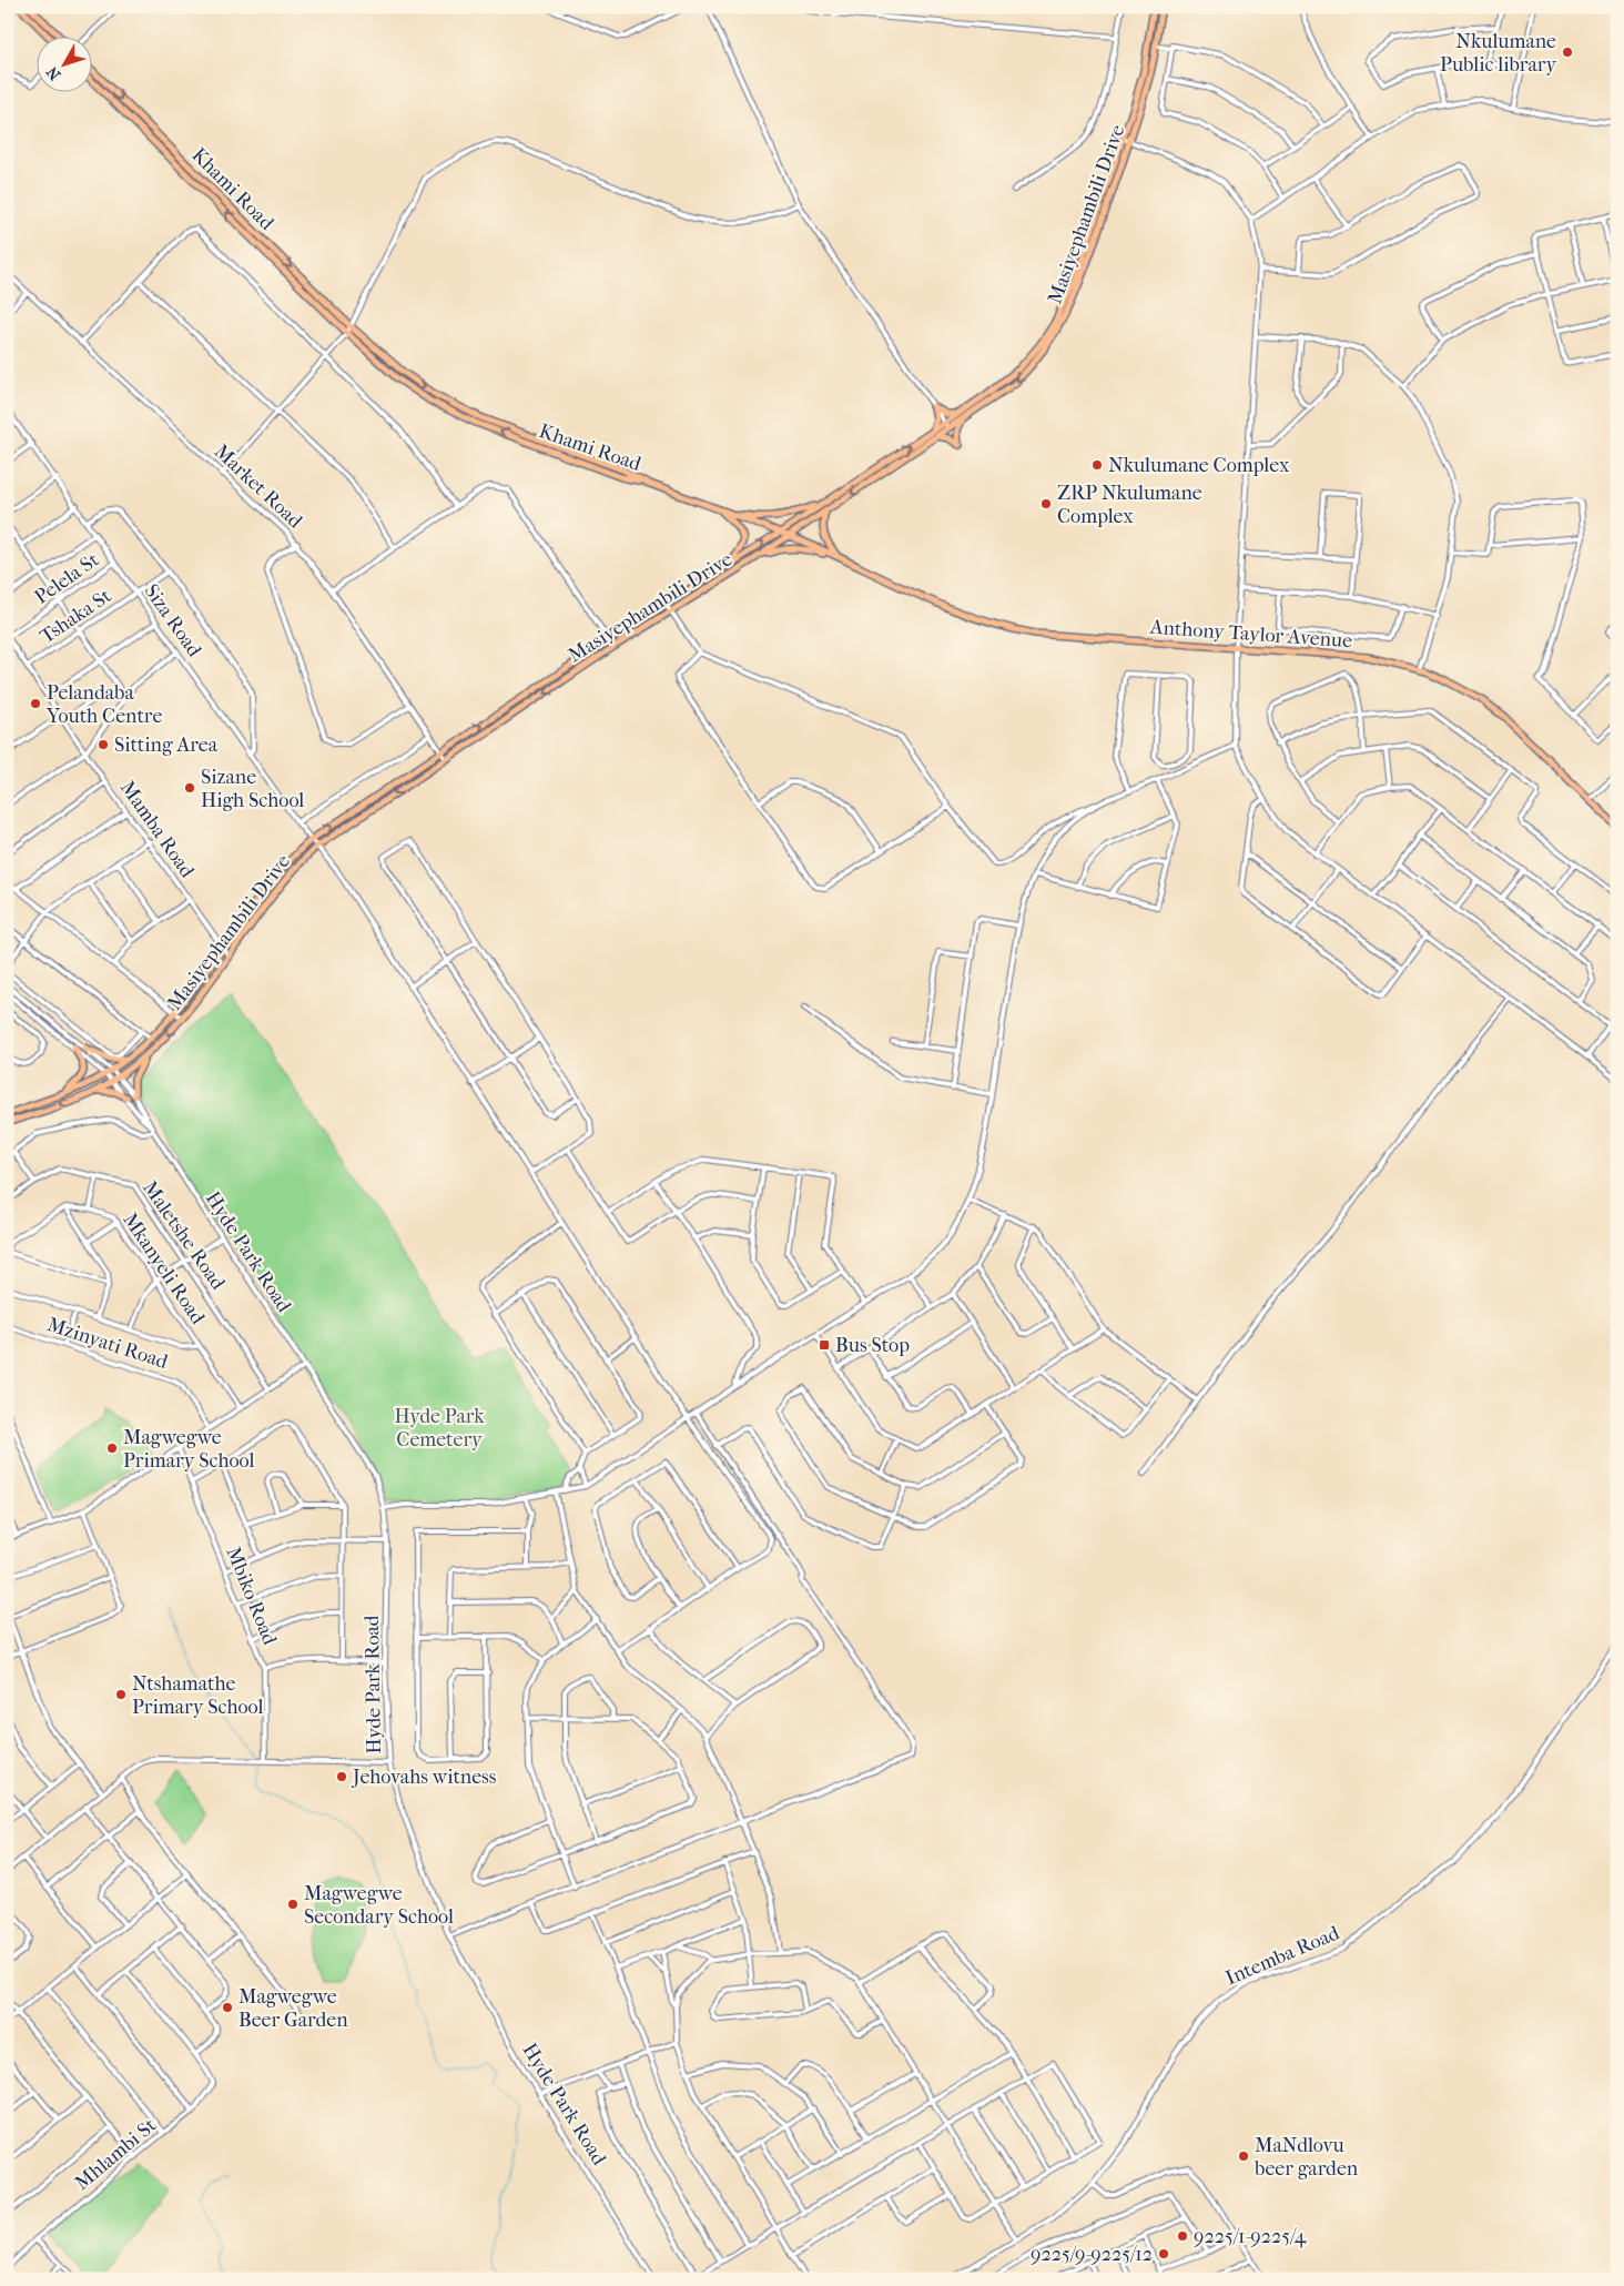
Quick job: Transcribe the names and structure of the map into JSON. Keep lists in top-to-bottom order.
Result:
{
  "streets": {
    "main road": ["Khami Road", "Masiyephambili Drive", "Anthony Taylor Avenue"],
    "street": [
      "Market Road",
      "Pelela St",
      "Tshaka St",
      "Siza Road",
      "Mamba Road",
      "Maletshe Road",
      "Hyde Park Road",
      "Mkanyeli Road",
      "Mzinyati Road",
      "Mbiko Road",
      "Intemba Road",
      "Mhlambi St"
    ]
  },
  "crossings": [
    ["Masiyephambili Drive", "Market Road"],
    ["Masiyephambili Drive", "Siza Road"],
    ["Masiyephambili Drive", "Mamba Road"],
    ["Masiyephambili Drive", "Hyde Park Road"],
    ["Pelela St", "Siza Road"],
    ["Pelela St", "Mamba Road"],
    ["Tshaka St", "Siza Road"],
    ["Tshaka St", "Mamba Road"]
  ],
  "parks": ["Hyde Park Cemetery"],
  "places": {
    "other": [
      "Nkulumane Public library",
      "Nkulumane Complex",
      "ZRP Nkulumane Complex",
      "Pelandaba Youth Centre",
      "Sitting Area",
      "Sizane High School",
      "Magwegwe Primary School",
      "Ntshamathe Primary School",
      "Jehovahs witness",
      "Magwegwe Secondary School",
      "Magwegwe Beer Garden",
      "MaNdlovu beer garden",
      "9225/1-9225/4",
      "9225/9-9225/12"
    ],
    "transit": ["Bus Stop"]
  },
  "north": "bottom left"
}
